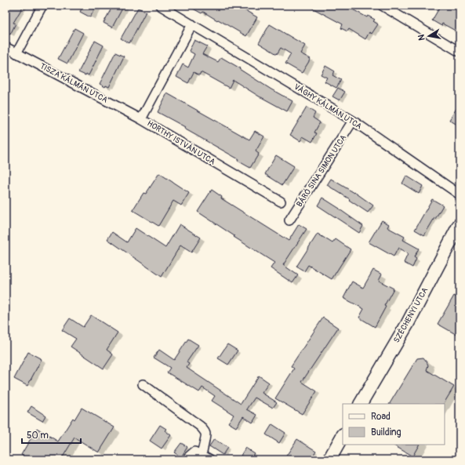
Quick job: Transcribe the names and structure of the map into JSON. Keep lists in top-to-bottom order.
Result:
{
  "streets": {
    "street": [
      "TISZA KÁLMÁN UTCA",
      "VÁGHY KÁLMÁN UTCA",
      "HORTHY ISTVÁN UTCA",
      "BÁRÓ SINA SIMON UTCA",
      "SZÉCHENYI UTCA"
    ]
  },
  "crossings": [
    ["TISZA KÁLMÁN UTCA", "HORTHY ISTVÁN UTCA"],
    ["VÁGHY KÁLMÁN UTCA", "HORTHY ISTVÁN UTCA"],
    ["VÁGHY KÁLMÁN UTCA", "BÁRÓ SINA SIMON UTCA"]
  ],
  "legend": ["Road", "Building"],
  "scale_bar": "50 m",
  "north": "left"
}
